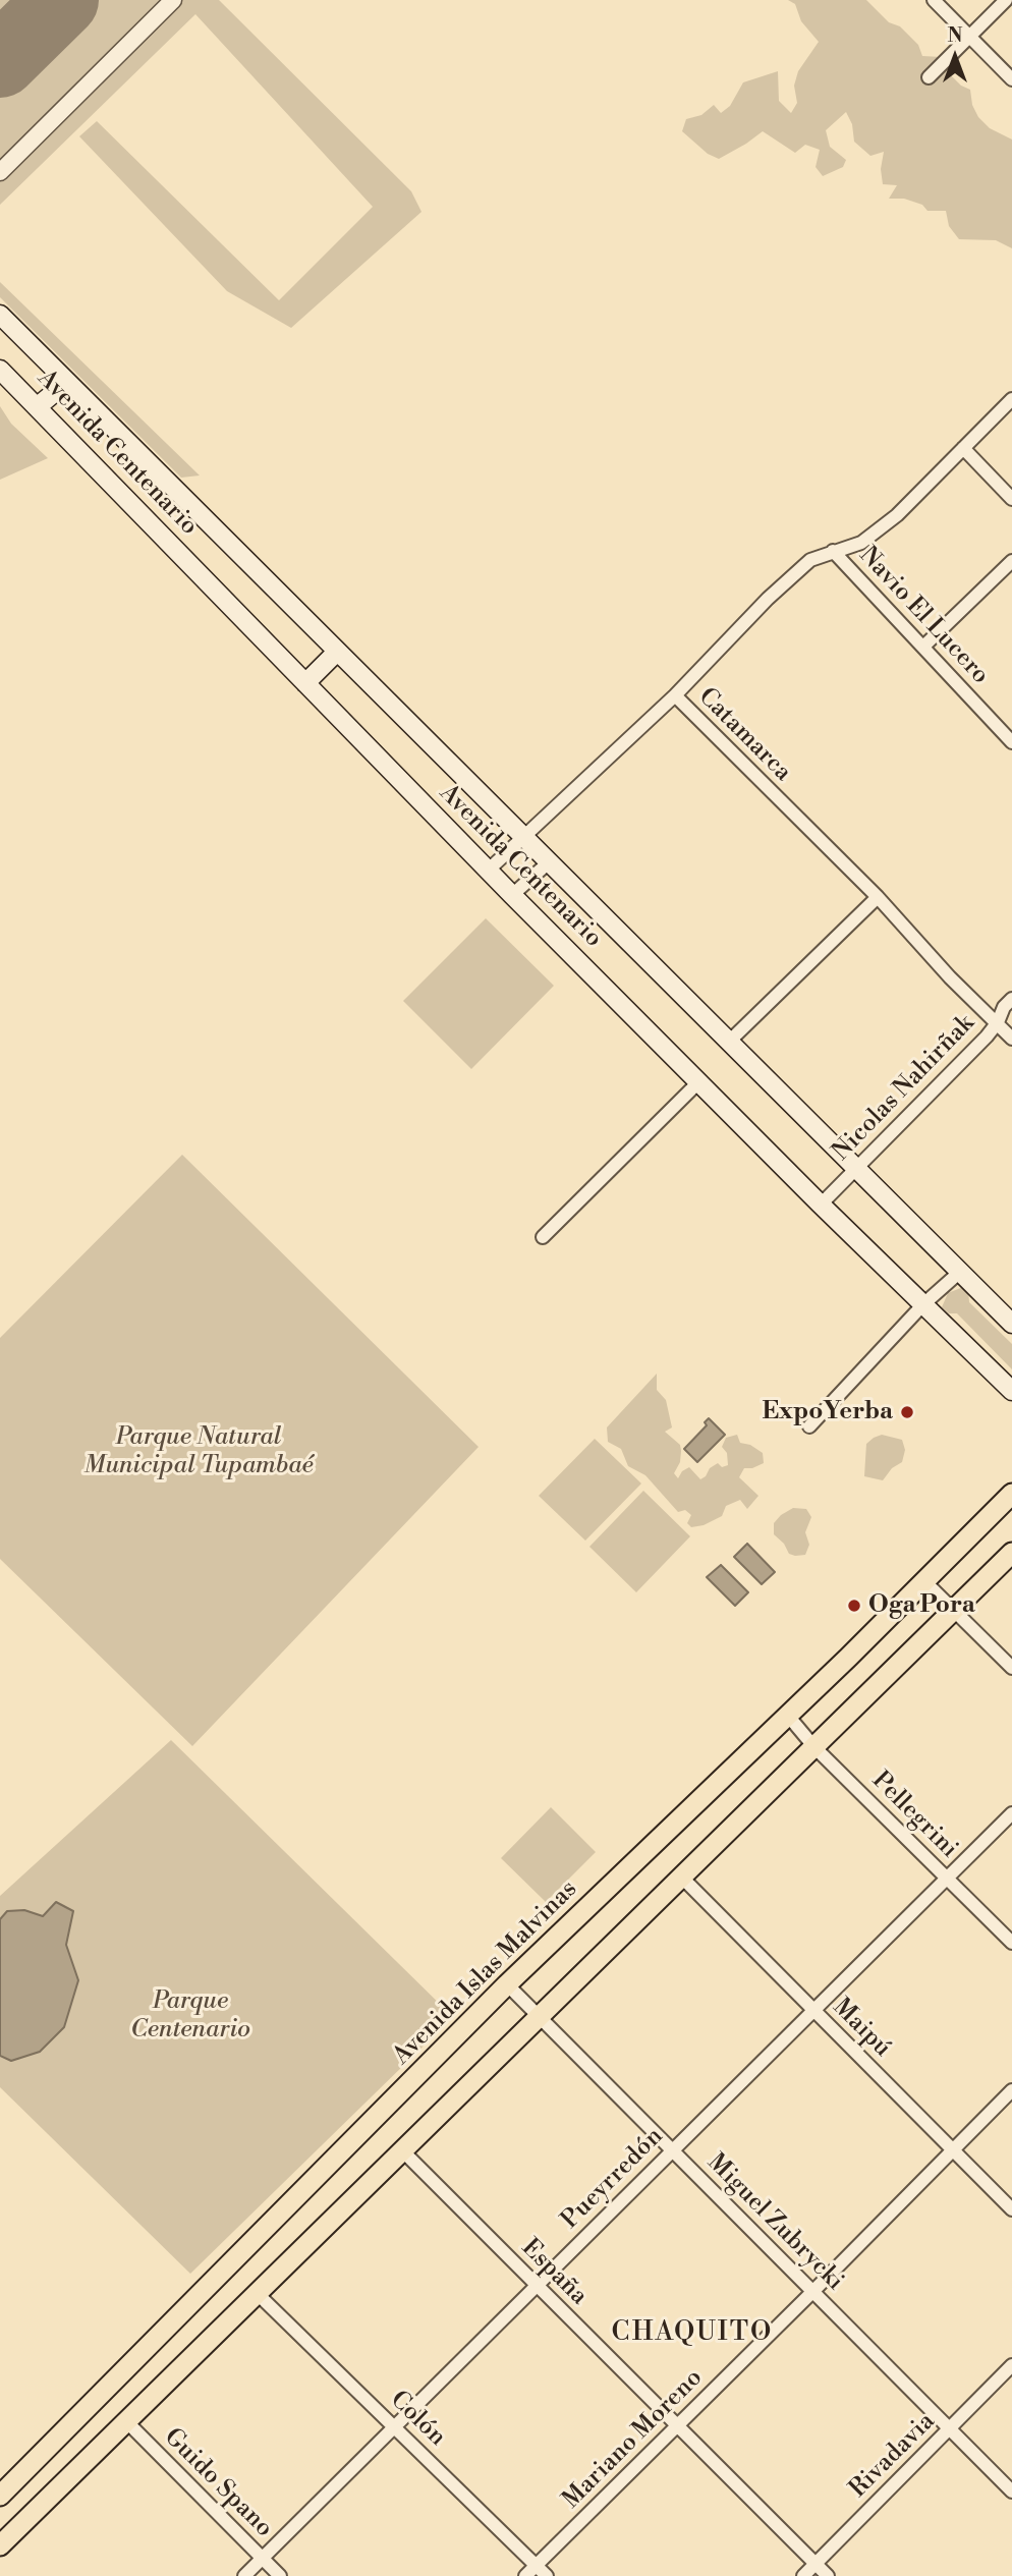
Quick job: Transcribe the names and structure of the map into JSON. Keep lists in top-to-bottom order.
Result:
{
  "streets": {
    "main road": ["Avenida Centenario", "Avenida Islas Malvinas"],
    "street": [
      "Navio El Lucero",
      "Catamarca",
      "Nicolas Nahirñak",
      "Pellegrini",
      "Maipú",
      "Pueyrredón",
      "Miguel Zubrycki",
      "España",
      "Colón",
      "Mariano Moreno",
      "Rivadavia",
      "Guido Spano"
    ]
  },
  "crossings": [
    ["Avenida Centenario", "Nicolas Nahirñak"],
    ["Navio El Lucero", "Catamarca"],
    ["Catamarca", "Nicolas Nahirñak"],
    ["Pellegrini", "Avenida Islas Malvinas"],
    ["Pellegrini", "Pueyrredón"],
    ["Avenida Islas Malvinas", "Miguel Zubrycki"],
    ["Maipú", "Pueyrredón"],
    ["Maipú", "Mariano Moreno"],
    ["Pueyrredón", "Miguel Zubrycki"],
    ["Pueyrredón", "España"],
    ["Pueyrredón", "Colón"],
    ["Pueyrredón", "Guido Spano"],
    ["Miguel Zubrycki", "Mariano Moreno"],
    ["Miguel Zubrycki", "Rivadavia"],
    ["España", "Mariano Moreno"],
    ["España", "Rivadavia"],
    ["Colón", "Mariano Moreno"]
  ],
  "districts": ["CHAQUITO"],
  "parks": ["Parque Natural Municipal Tupambaé", "Parque Centenario"],
  "places": ["ExpoYerba", "Oga Pora"],
  "north": "top"
}
